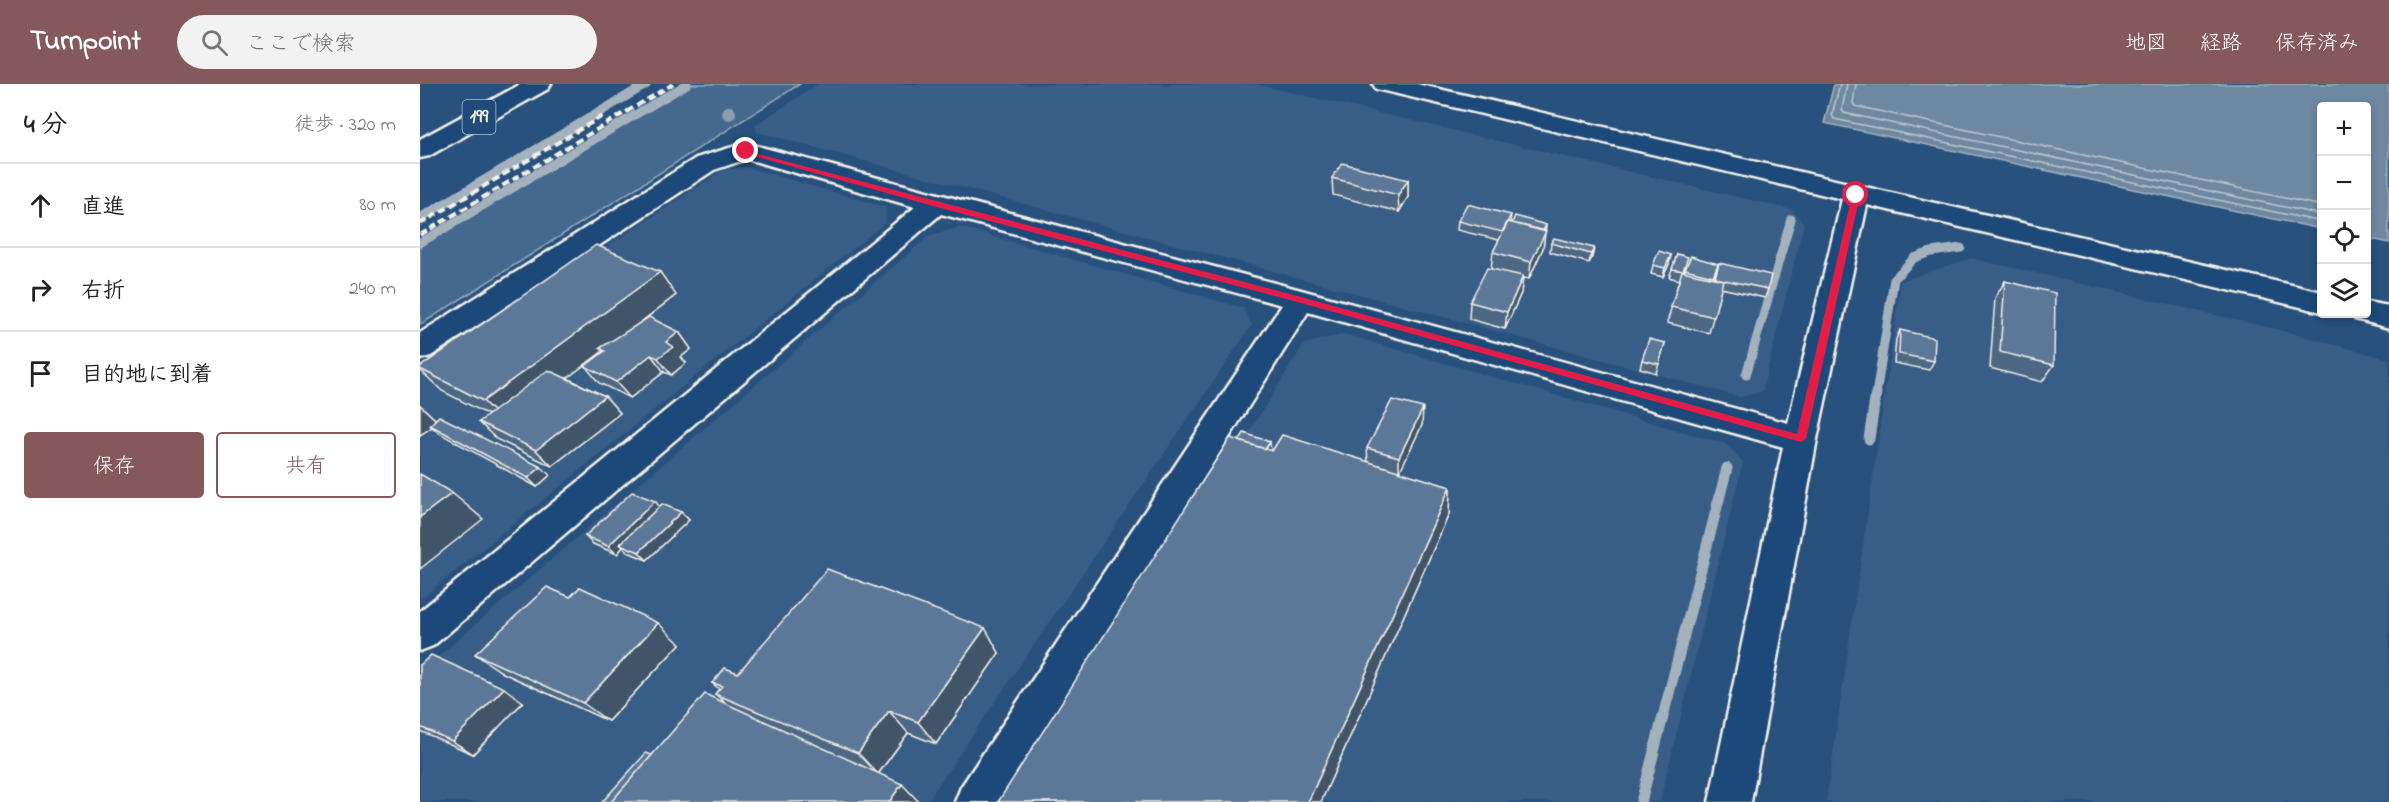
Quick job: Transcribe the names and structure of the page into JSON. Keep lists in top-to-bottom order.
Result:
{
  "streets": {
    "main road": ["199"]
  },
  "page": {
    "header": "Turnpoint",
    "search": "ここで検索",
    "nav": ["地図", "経路", "保存済み"],
    "heading": ["4 分", "徒歩 · 320 m"],
    "map_buttons": ["+", "−"],
    "list": [
      ["直進", "80 m"],
      ["右折", "240 m"],
      "目的地に到着"
    ],
    "buttons": ["保存", "共有"]
  }
}
